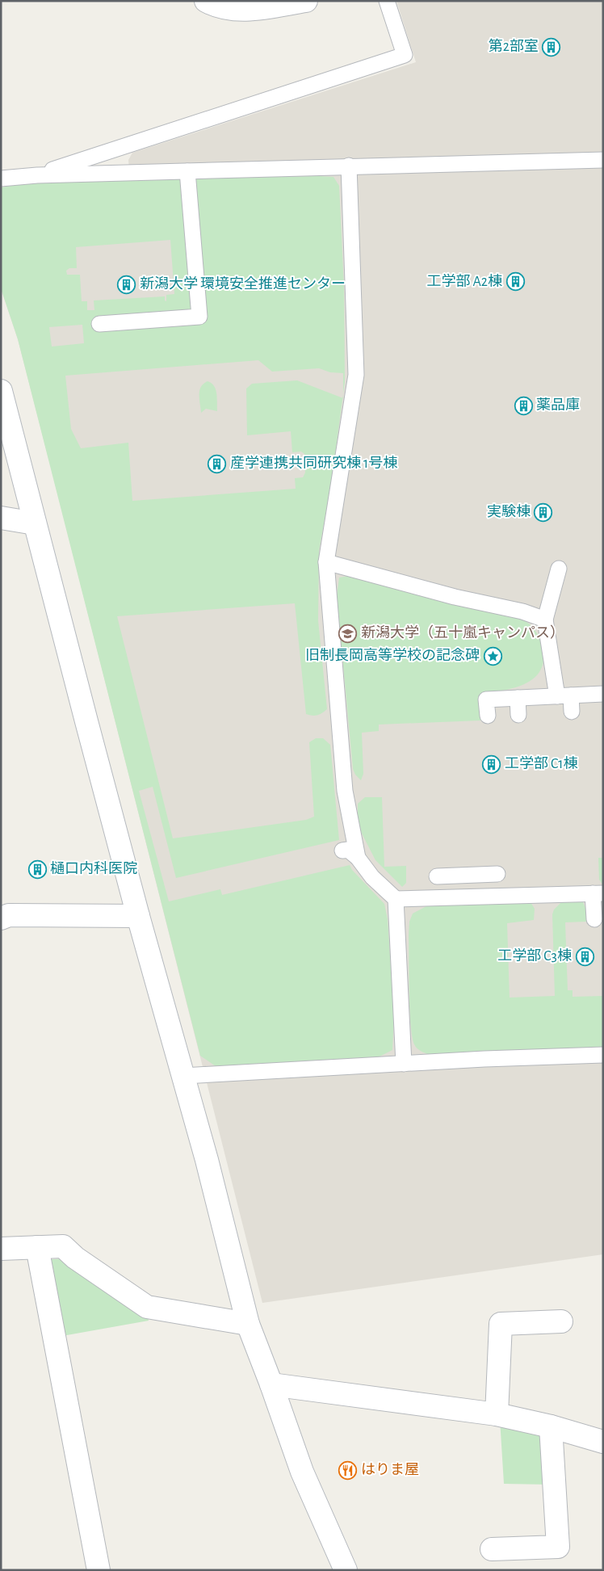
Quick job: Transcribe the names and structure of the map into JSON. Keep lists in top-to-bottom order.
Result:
{
  "places": {
    "building": [
      "第2部室",
      "工学部 A2棟",
      "新潟大学 環境安全推進センター",
      "薬品庫",
      "産学連携共同研究棟 1号棟",
      "実験棟",
      "工学部 C1棟",
      "樋口内科医院",
      "工学部 C3棟"
    ],
    "school or university": ["新潟大学（五十嵐キャンパス）"],
    "place": ["旧制長岡高等学校の記念碑"],
    "restaurant": ["はりま屋"]
  }
}
